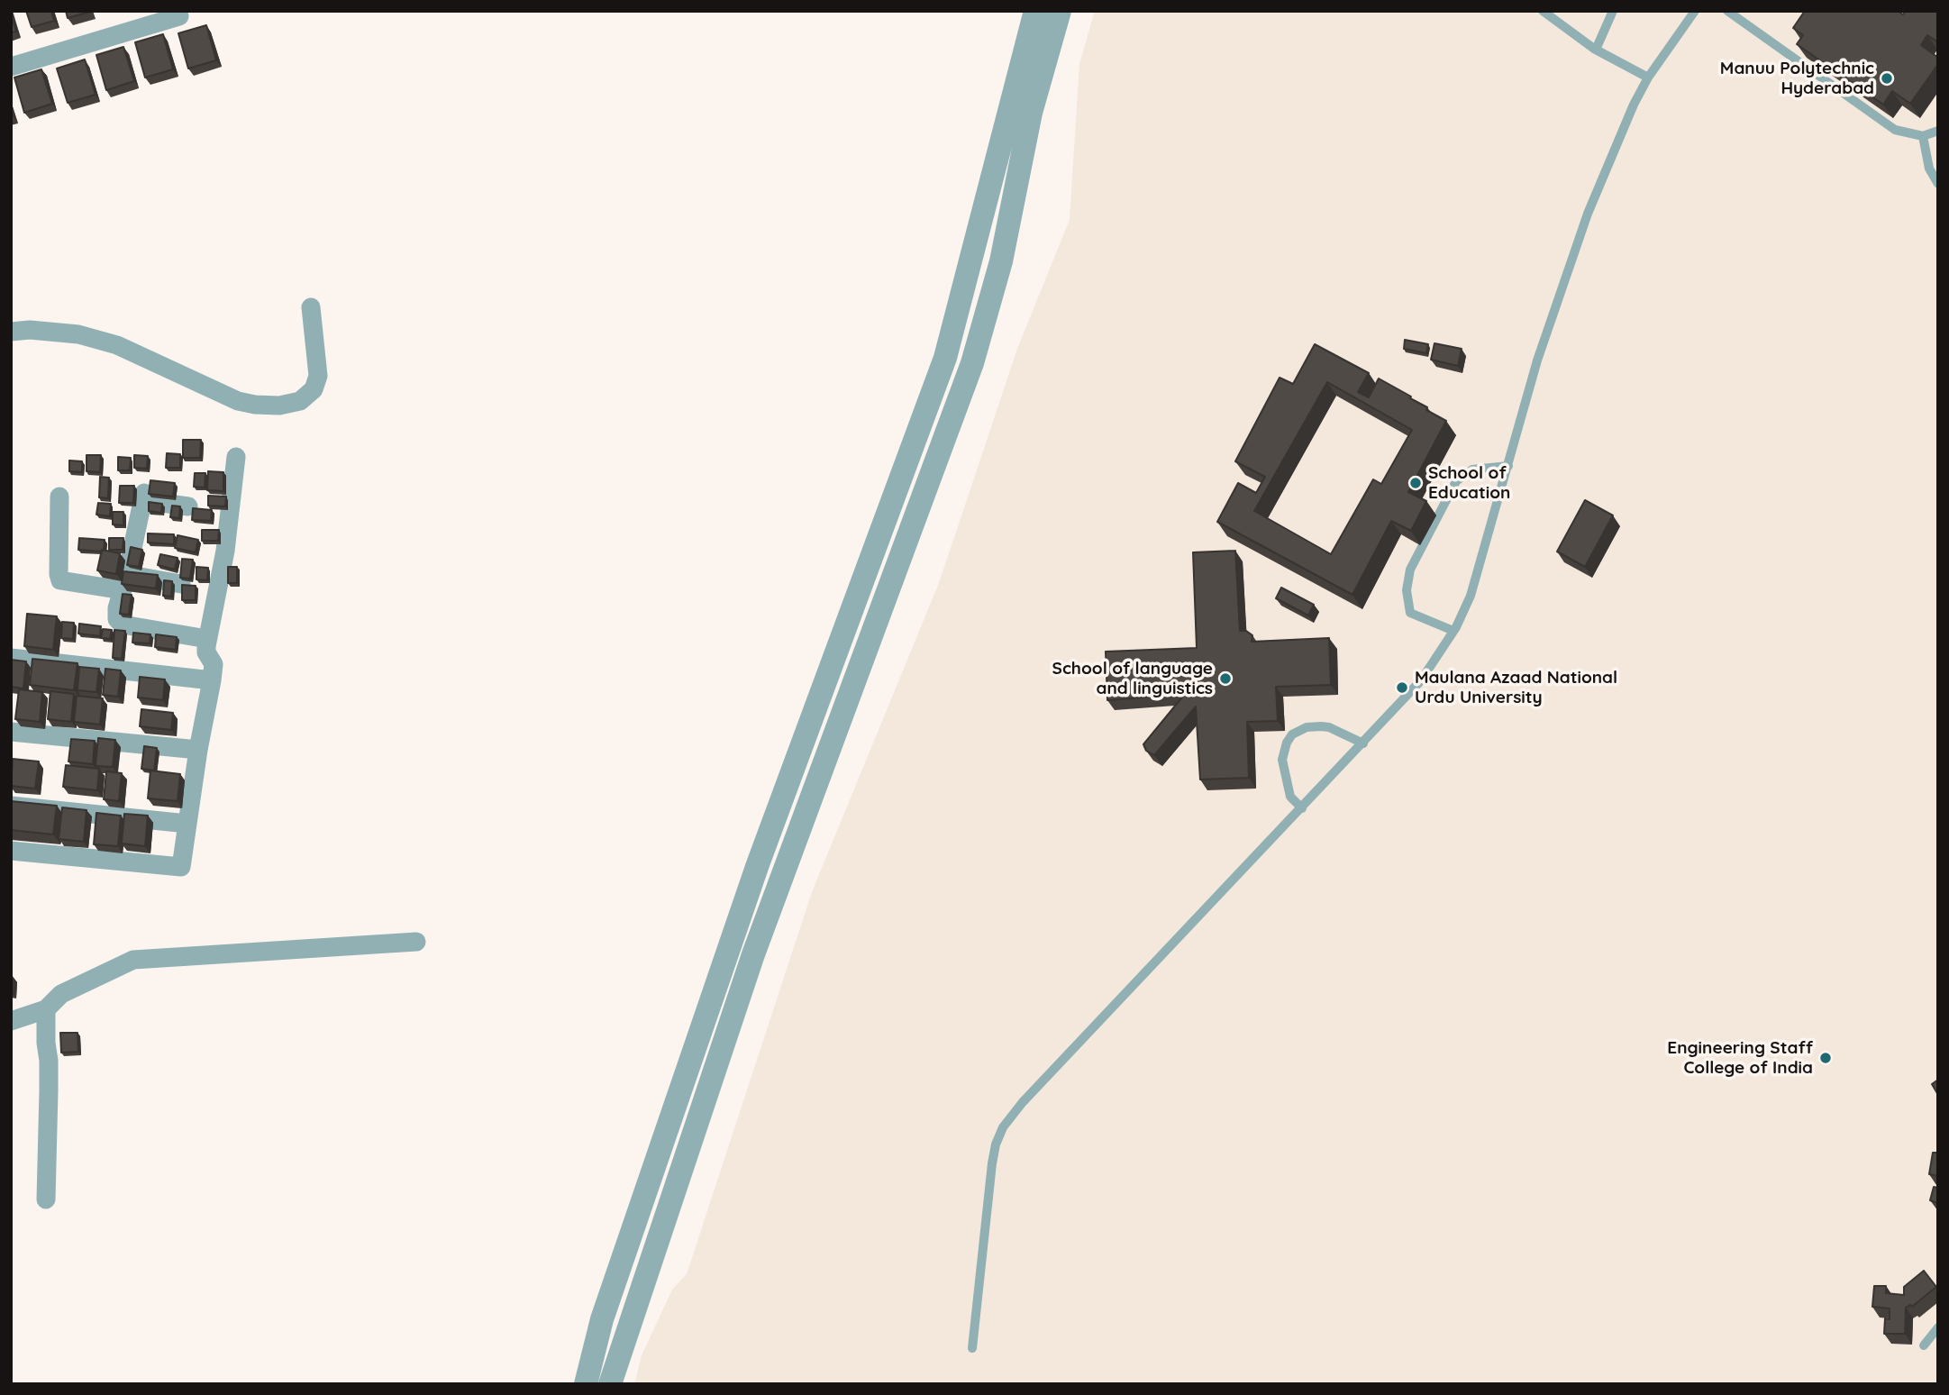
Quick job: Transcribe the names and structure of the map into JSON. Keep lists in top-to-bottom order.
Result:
{
  "places": [
    "Manuu Polytechnic Hyderabad",
    "School of Education",
    "School of language and linguistics",
    "Maulana Azaad National Urdu University",
    "Engineering Staff College of India"
  ]
}
